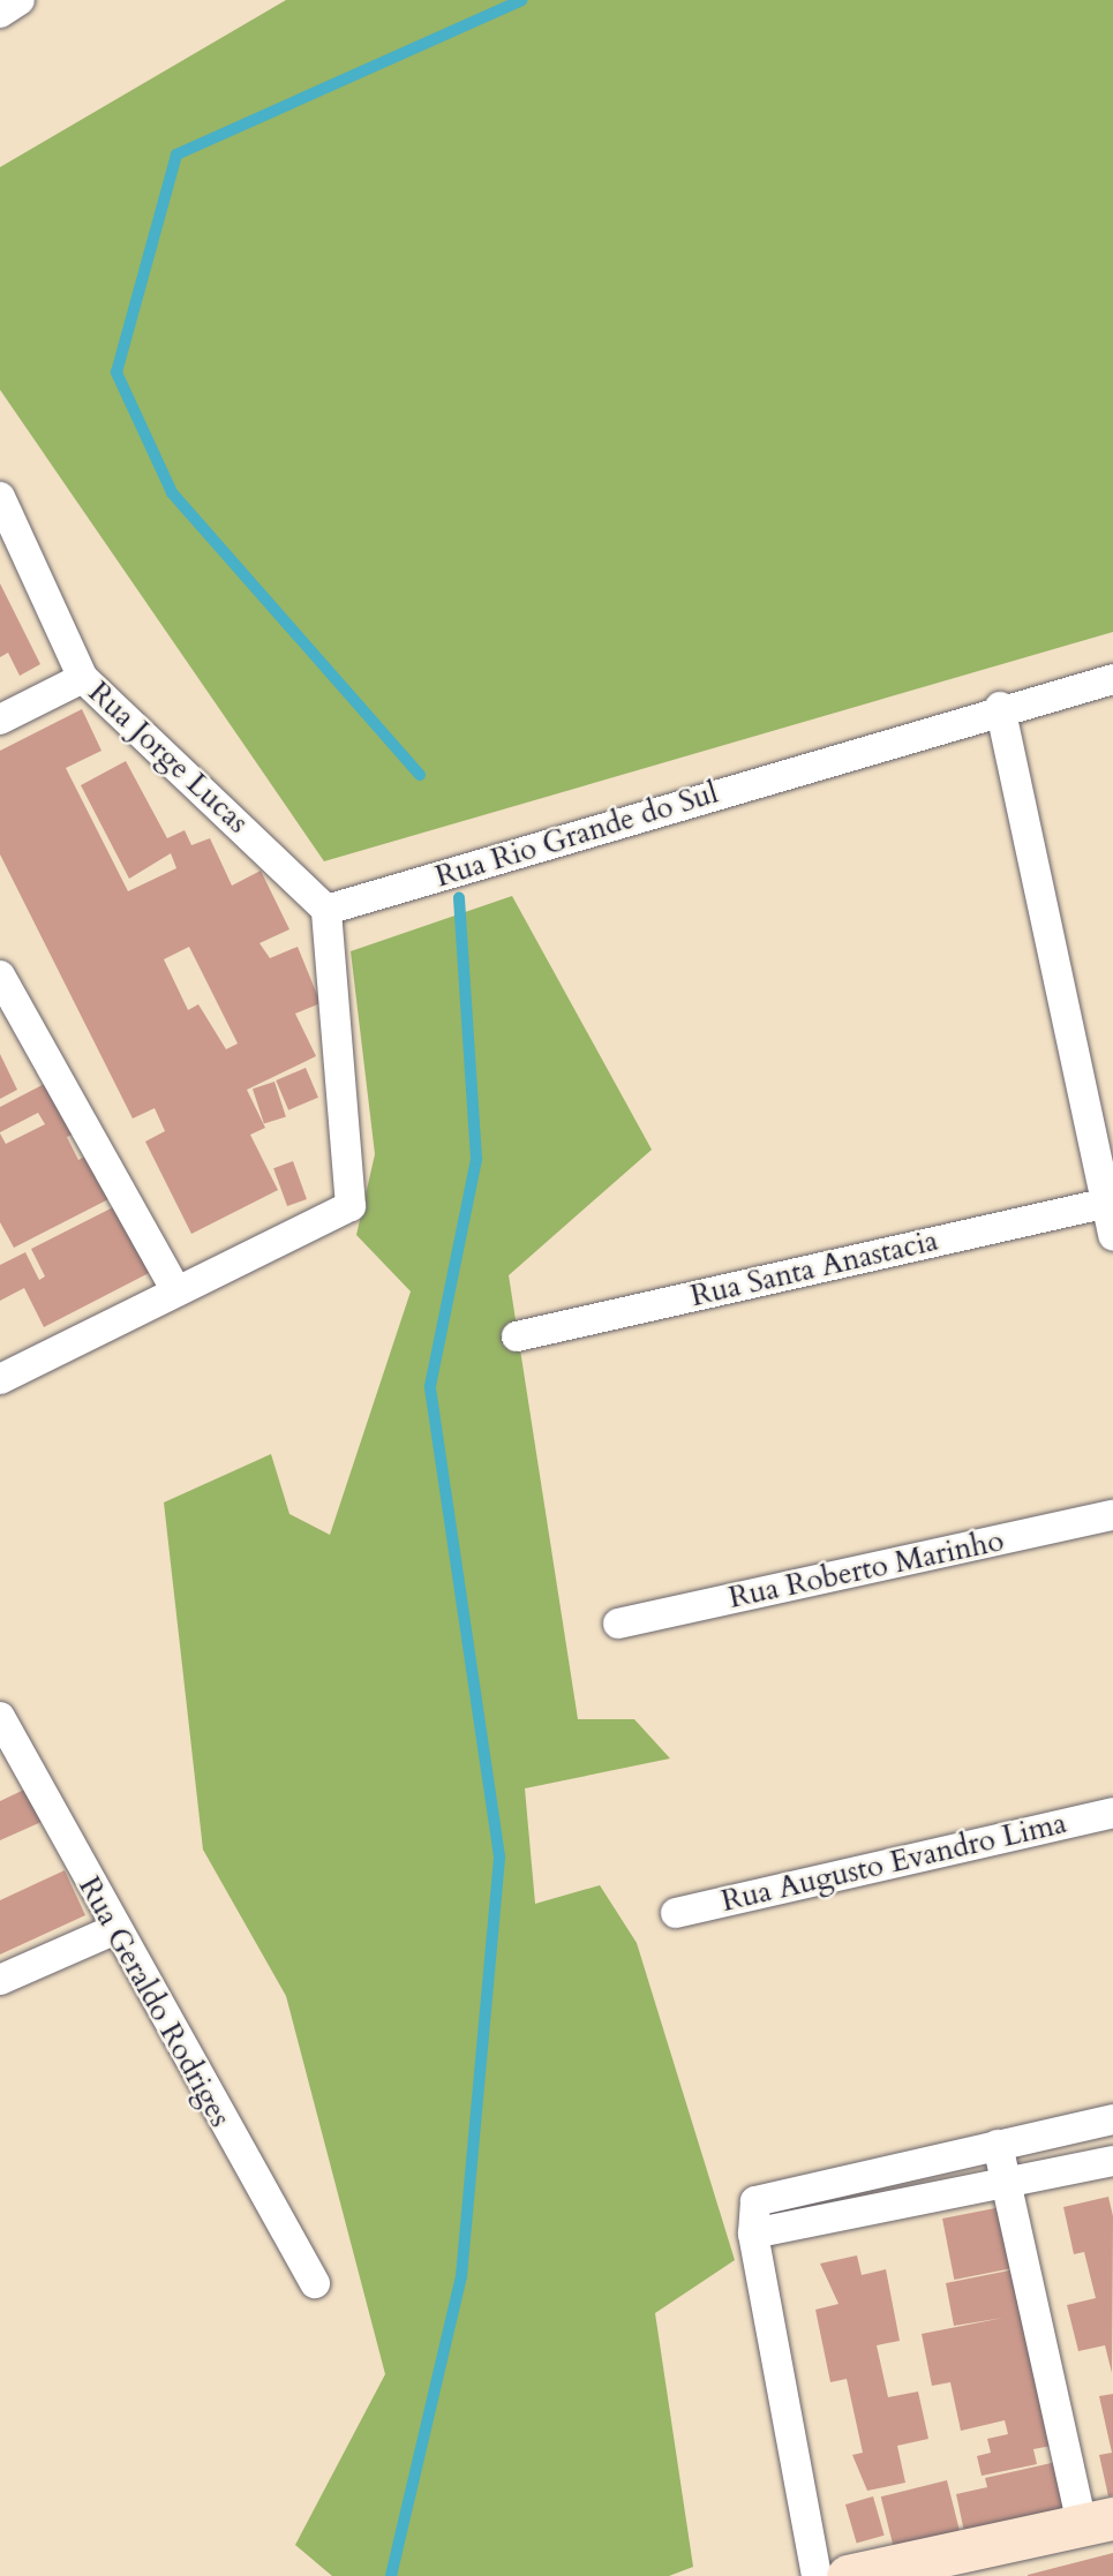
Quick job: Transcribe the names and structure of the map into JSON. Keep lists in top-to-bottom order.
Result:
{
  "streets": {
    "street": [
      "Rua Jorge Lucas",
      "Rua Rio Grande do Sul",
      "Rua Santa Anastacia",
      "Rua Roberto Marinho",
      "Rua Augusto Evandro Lima",
      "Rua Geraldo Rodriges"
    ]
  },
  "crossings": [
    ["Rua Jorge Lucas", "Rua Rio Grande do Sul"]
  ]
}
